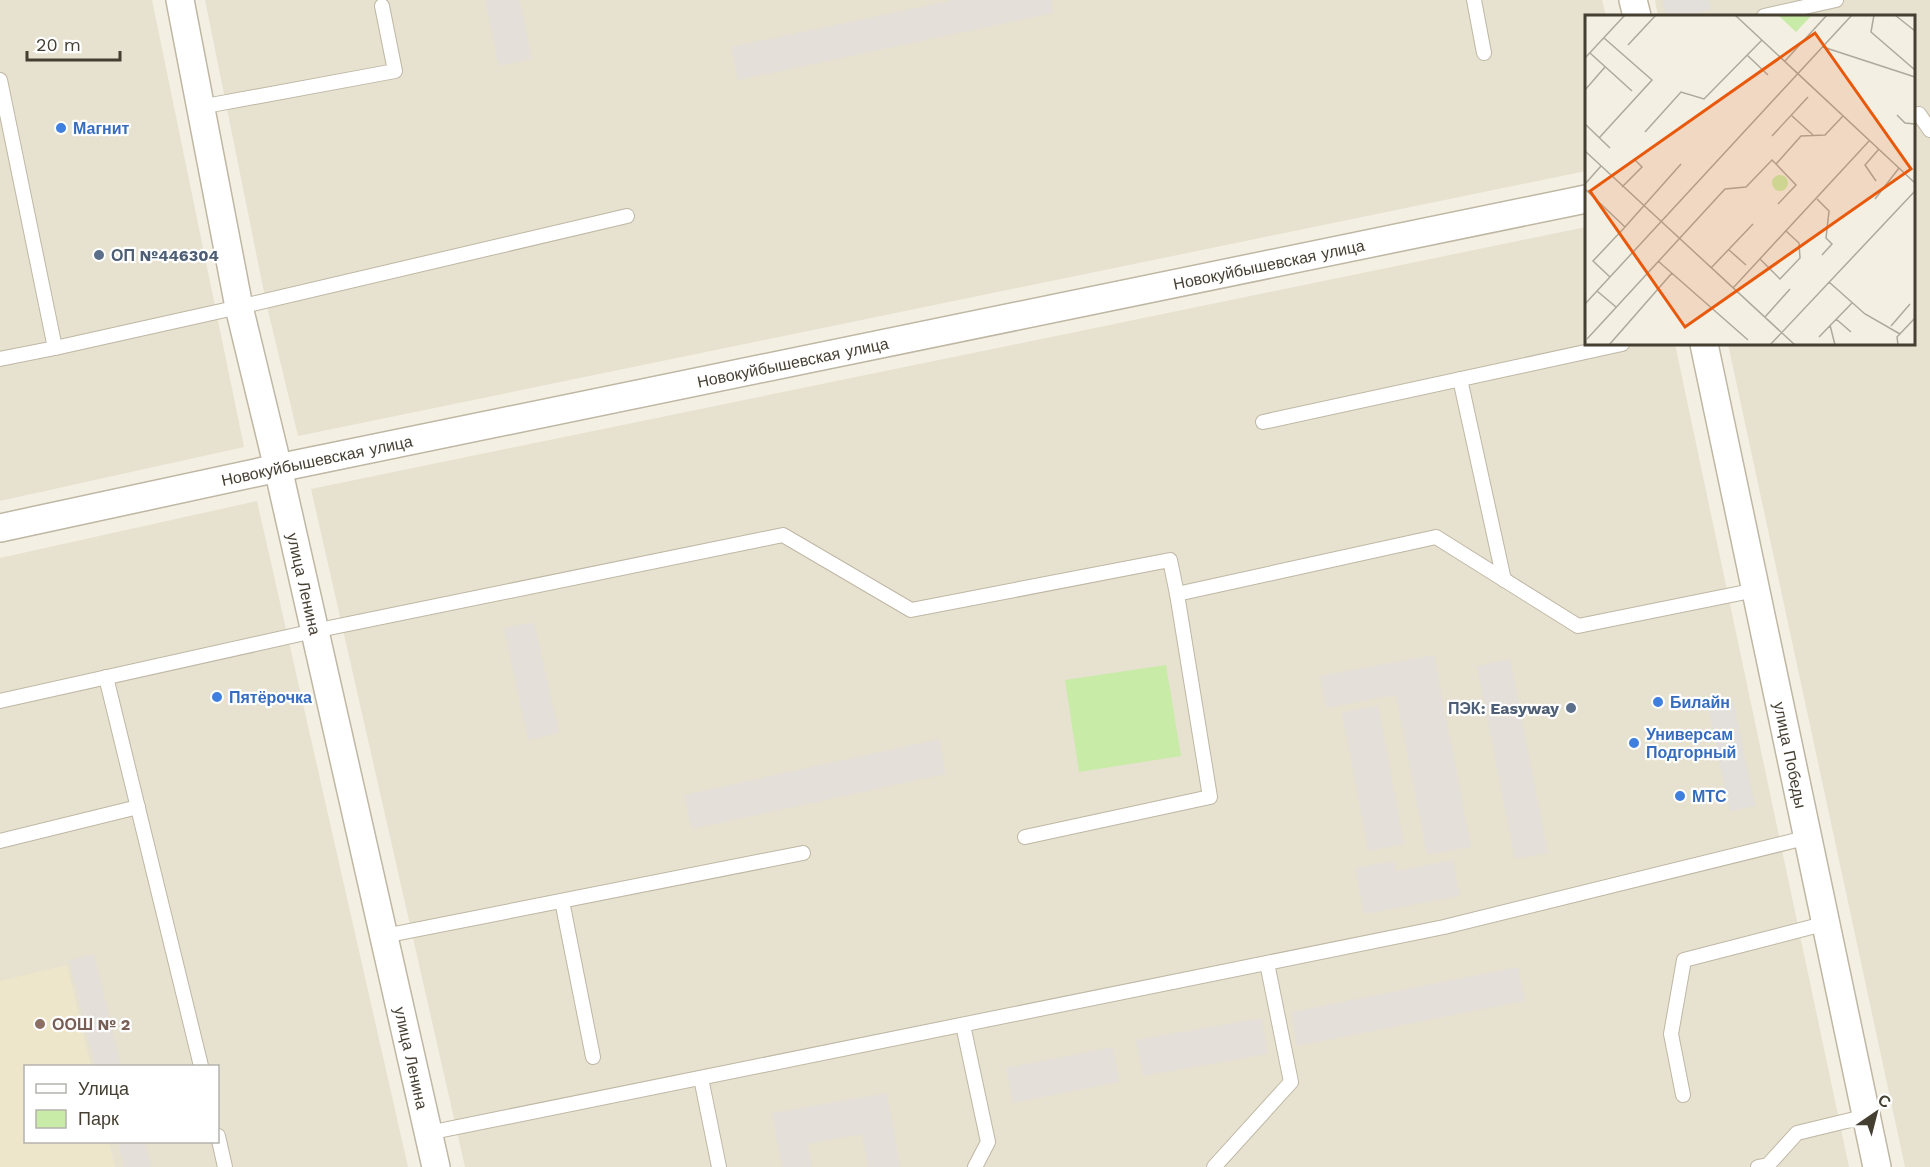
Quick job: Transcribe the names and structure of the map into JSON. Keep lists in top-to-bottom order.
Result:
{
  "streets": {
    "street": ["Новокуйбышевская улица", "улица Ленина", "улица Победы"]
  },
  "crossings": [
    ["Новокуйбышевская улица", "улица Ленина"]
  ],
  "places": [
    "Магнит",
    "ОП №446304",
    "Пятёрочка",
    "Билайн",
    "ПЭК: Easyway",
    "Универсам Подгорный",
    "МТС",
    "ООШ № 2"
  ],
  "legend": ["Улица", "Парк"],
  "scale_bar": "20 m",
  "north": "top right"
}
